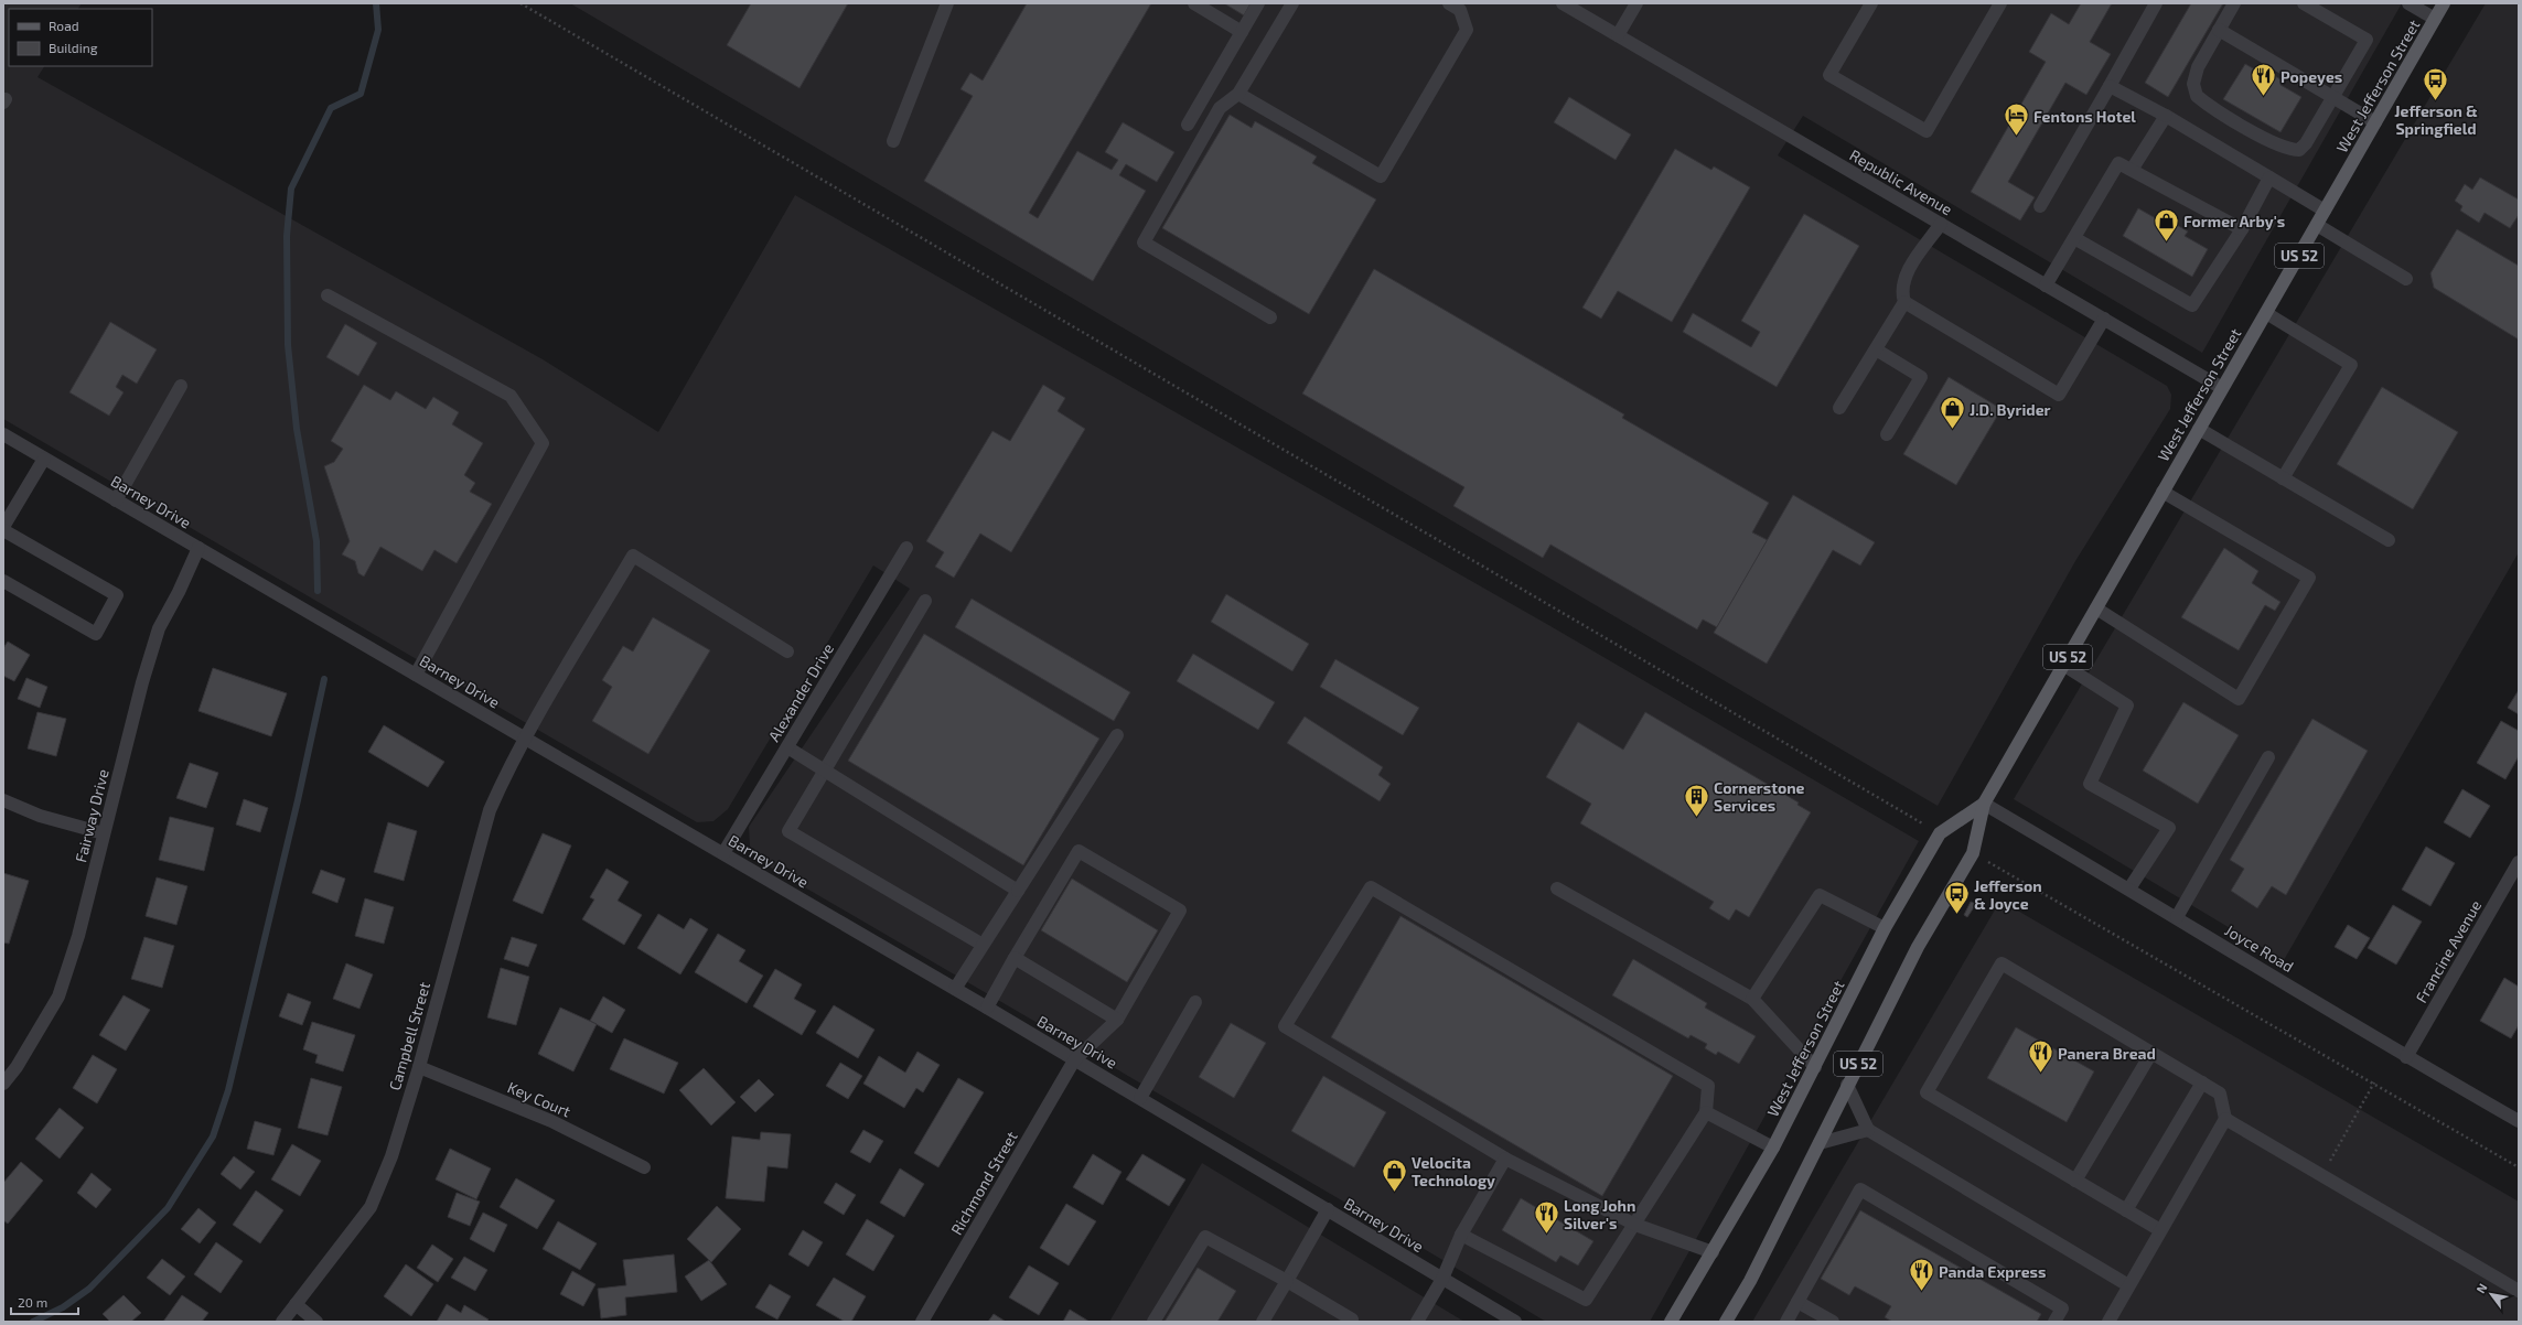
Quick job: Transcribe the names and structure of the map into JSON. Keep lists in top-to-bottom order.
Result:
{
  "streets": {
    "main road": ["West Jefferson Street", "US 52"],
    "street": [
      "Republic Avenue",
      "Barney Drive",
      "Alexander Drive",
      "Fairway Drive",
      "Joyce Road",
      "Francine Avenue",
      "Campbell Street",
      "Key Court",
      "Richmond Street"
    ]
  },
  "crossings": [
    ["West Jefferson Street", "Republic Avenue"],
    ["West Jefferson Street", "Joyce Road"],
    ["Barney Drive", "Alexander Drive"],
    ["Barney Drive", "Fairway Drive"],
    ["Barney Drive", "Campbell Street"],
    ["Barney Drive", "Richmond Street"],
    ["Joyce Road", "Francine Avenue"],
    ["Campbell Street", "Key Court"]
  ],
  "places": {
    "restaurant": [
      "Popeyes",
      "Panera Bread",
      "Long John Silver's",
      "Panda Express"
    ],
    "bus stop": ["Jefferson & Springfield", "Jefferson & Joyce"],
    "hotel": ["Fentons Hotel"],
    "shop": ["Former Arby's", "J.D. Byrider", "Velocita Technology"],
    "building": ["Cornerstone Services"]
  },
  "legend": ["Road", "Building"],
  "scale_bar": "20 m",
  "north": "top left"
}
